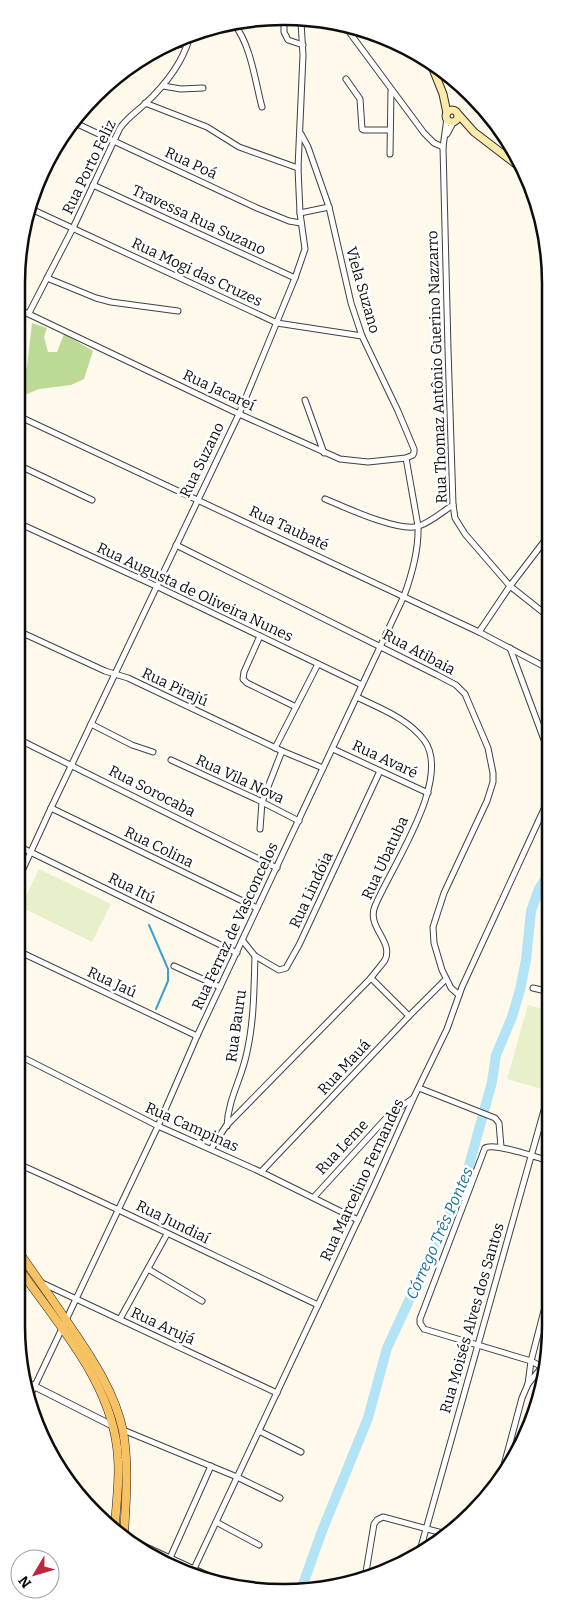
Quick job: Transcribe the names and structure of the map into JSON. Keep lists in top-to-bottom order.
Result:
{
  "streets": {
    "street": [
      "Rua Poá",
      "Rua Porto Feliz",
      "Travessa Rua Suzano",
      "Rua Mogi das Cruzes",
      "Viela Suzano",
      "Rua Thomaz Antônio Guerino Nazzarro",
      "Rua Jacareí",
      "Rua Suzano",
      "Rua Taubaté",
      "Rua Augusta de Oliveira Nunes",
      "Rua Atibaia",
      "Rua Pirajú",
      "Rua Avaré",
      "Rua Vila Nova",
      "Rua Sorocaba",
      "Rua Colina",
      "Rua Ubatuba",
      "Rua Itú",
      "Rua Lindóia",
      "Rua Ferraz de Vasconcelos",
      "Rua Jaú",
      "Rua Bauru",
      "Rua Mauá",
      "Rua Campinas",
      "Rua Leme",
      "Rua Marcelino Fernandes",
      "Rua Jundiaí",
      "Rua Moisés Alves dos Santos",
      "Rua Arujá"
    ]
  },
  "crossings": [
    ["Rua Poá", "Rua Porto Feliz"],
    ["Rua Poá", "Rua Suzano"],
    ["Rua Porto Feliz", "Travessa Rua Suzano"],
    ["Rua Porto Feliz", "Rua Mogi das Cruzes"],
    ["Rua Porto Feliz", "Rua Jacareí"],
    ["Travessa Rua Suzano", "Rua Suzano"],
    ["Rua Mogi das Cruzes", "Viela Suzano"],
    ["Rua Mogi das Cruzes", "Rua Suzano"],
    ["Viela Suzano", "Rua Jacareí"],
    ["Viela Suzano", "Rua Suzano"],
    ["Viela Suzano", "Rua Ferraz de Vasconcelos"],
    ["Rua Jacareí", "Rua Suzano"],
    ["Rua Jacareí", "Rua Ferraz de Vasconcelos"],
    ["Rua Suzano", "Rua Taubaté"],
    ["Rua Suzano", "Rua Augusta de Oliveira Nunes"],
    ["Rua Suzano", "Rua Atibaia"],
    ["Rua Suzano", "Rua Pirajú"],
    ["Rua Suzano", "Rua Sorocaba"],
    ["Rua Suzano", "Rua Colina"],
    ["Rua Suzano", "Rua Itú"],
    ["Rua Taubaté", "Rua Ferraz de Vasconcelos"],
    ["Rua Augusta de Oliveira Nunes", "Rua Ferraz de Vasconcelos"],
    ["Rua Atibaia", "Rua Ferraz de Vasconcelos"],
    ["Rua Atibaia", "Rua Mauá"],
    ["Rua Atibaia", "Rua Marcelino Fernandes"],
    ["Rua Pirajú", "Rua Ferraz de Vasconcelos"],
    ["Rua Avaré", "Rua Ubatuba"],
    ["Rua Avaré", "Rua Lindóia"],
    ["Rua Avaré", "Rua Ferraz de Vasconcelos"],
    ["Rua Vila Nova", "Rua Ferraz de Vasconcelos"],
    ["Rua Sorocaba", "Rua Ferraz de Vasconcelos"],
    ["Rua Colina", "Rua Ferraz de Vasconcelos"],
    ["Rua Ubatuba", "Rua Ferraz de Vasconcelos"],
    ["Rua Ubatuba", "Rua Bauru"],
    ["Rua Ubatuba", "Rua Campinas"],
    ["Rua Itú", "Rua Ferraz de Vasconcelos"],
    ["Rua Lindóia", "Rua Ferraz de Vasconcelos"],
    ["Rua Lindóia", "Rua Bauru"],
    ["Rua Ferraz de Vasconcelos", "Rua Jaú"],
    ["Rua Ferraz de Vasconcelos", "Rua Campinas"],
    ["Rua Ferraz de Vasconcelos", "Rua Jundiaí"],
    ["Rua Ferraz de Vasconcelos", "Rua Arujá"],
    ["Rua Mauá", "Rua Campinas"],
    ["Rua Campinas", "Rua Leme"],
    ["Rua Campinas", "Rua Marcelino Fernandes"],
    ["Rua Leme", "Rua Marcelino Fernandes"],
    ["Rua Marcelino Fernandes", "Rua Jundiaí"],
    ["Rua Marcelino Fernandes", "Rua Arujá"]
  ],
  "water": ["Córrego Três Pontes"],
  "north": "bottom left"
}
